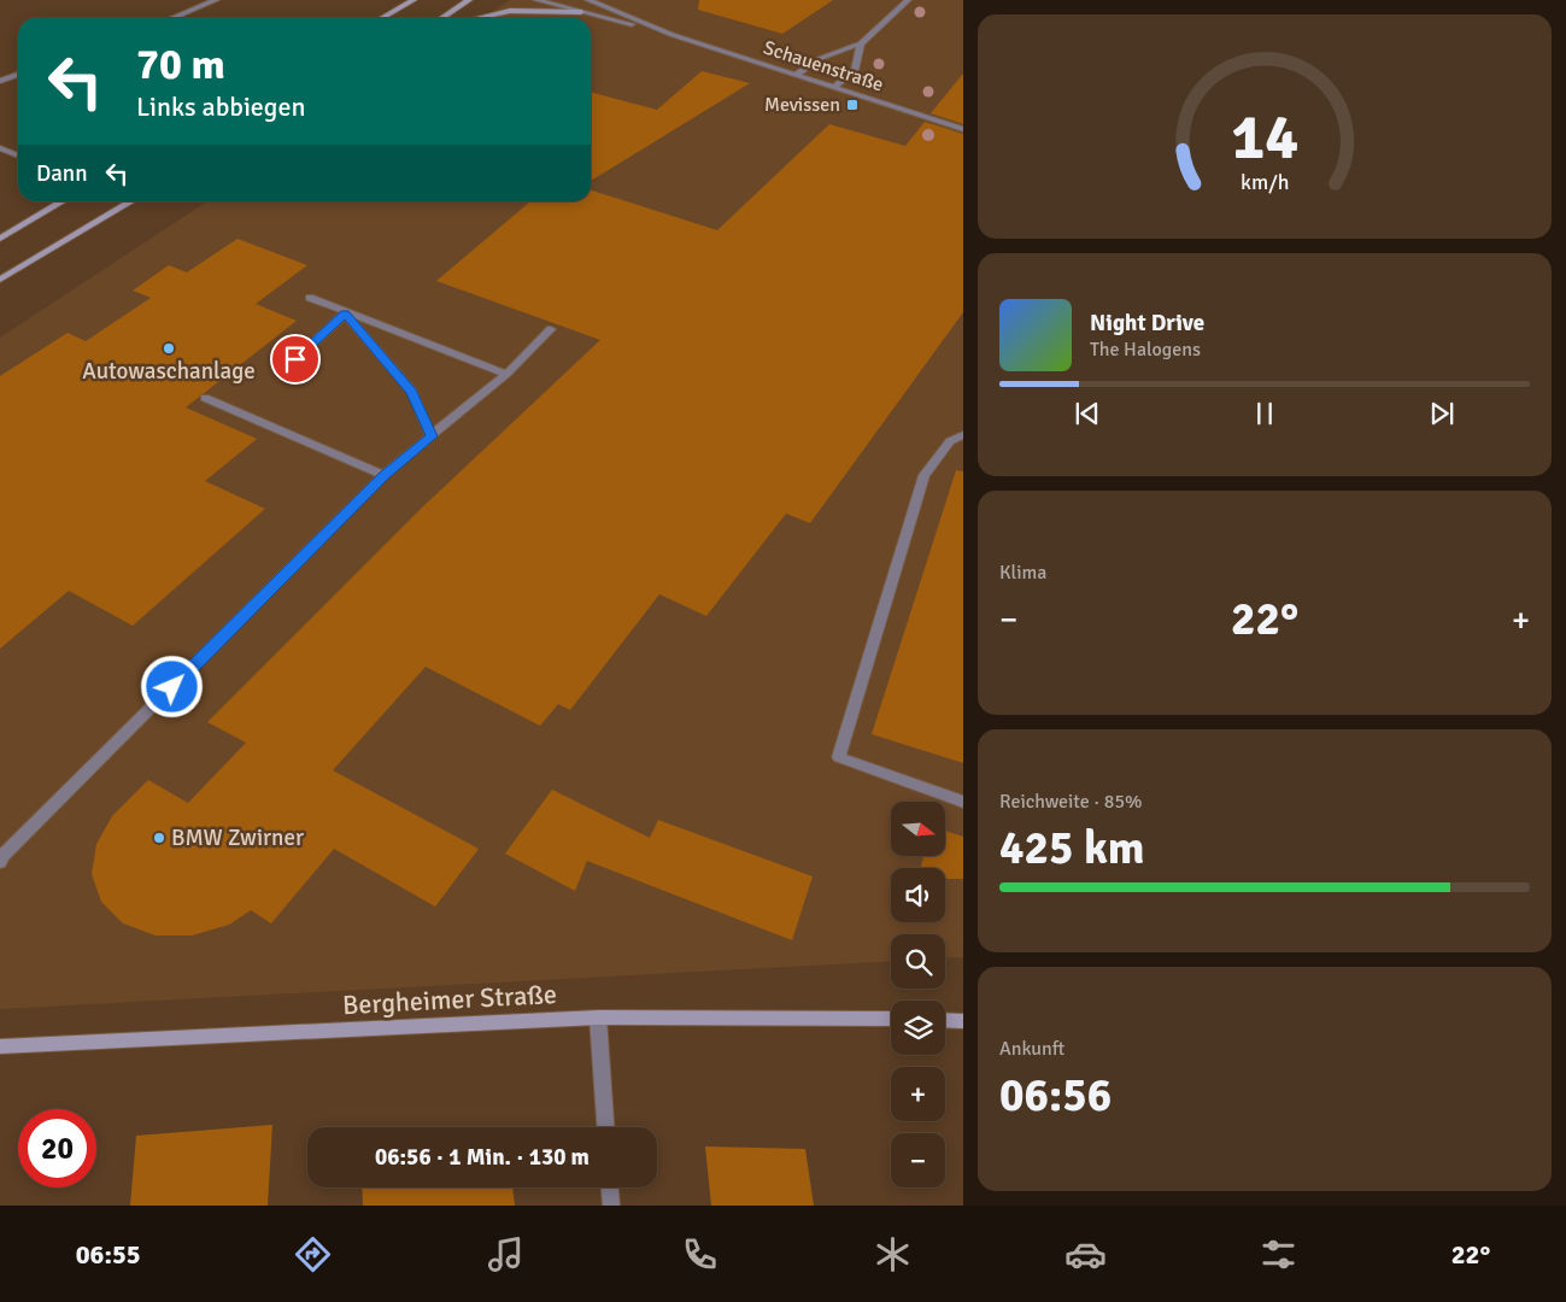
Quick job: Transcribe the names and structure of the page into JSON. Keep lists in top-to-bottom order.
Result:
{
  "streets": {
    "main road": ["Bergheimer Straße"],
    "street": ["Schauenstraße"]
  },
  "places": {
    "transit": ["Mevissen"],
    "other": ["Autowaschanlage", "BMW Zwirner"]
  },
  "north": "right",
  "page": {
    "turn": ["70 m", "Links abbiegen"],
    "then": "Dann",
    "song": ["Night Drive", "The Halogens"],
    "tile": [
      "Klima",
      ["Reichweite · 85%", "425 km"],
      ["Ankunft", "06:56"]
    ],
    "heat": ["−", "22°", "+"],
    "map_buttons": ["+", "−"],
    "limit": "20",
    "trip": "06:56 · 1 Min. · 130 m",
    "tabs": ["06:55", "22°"],
    "gauge": ["14", "km/h"]
  }
}
